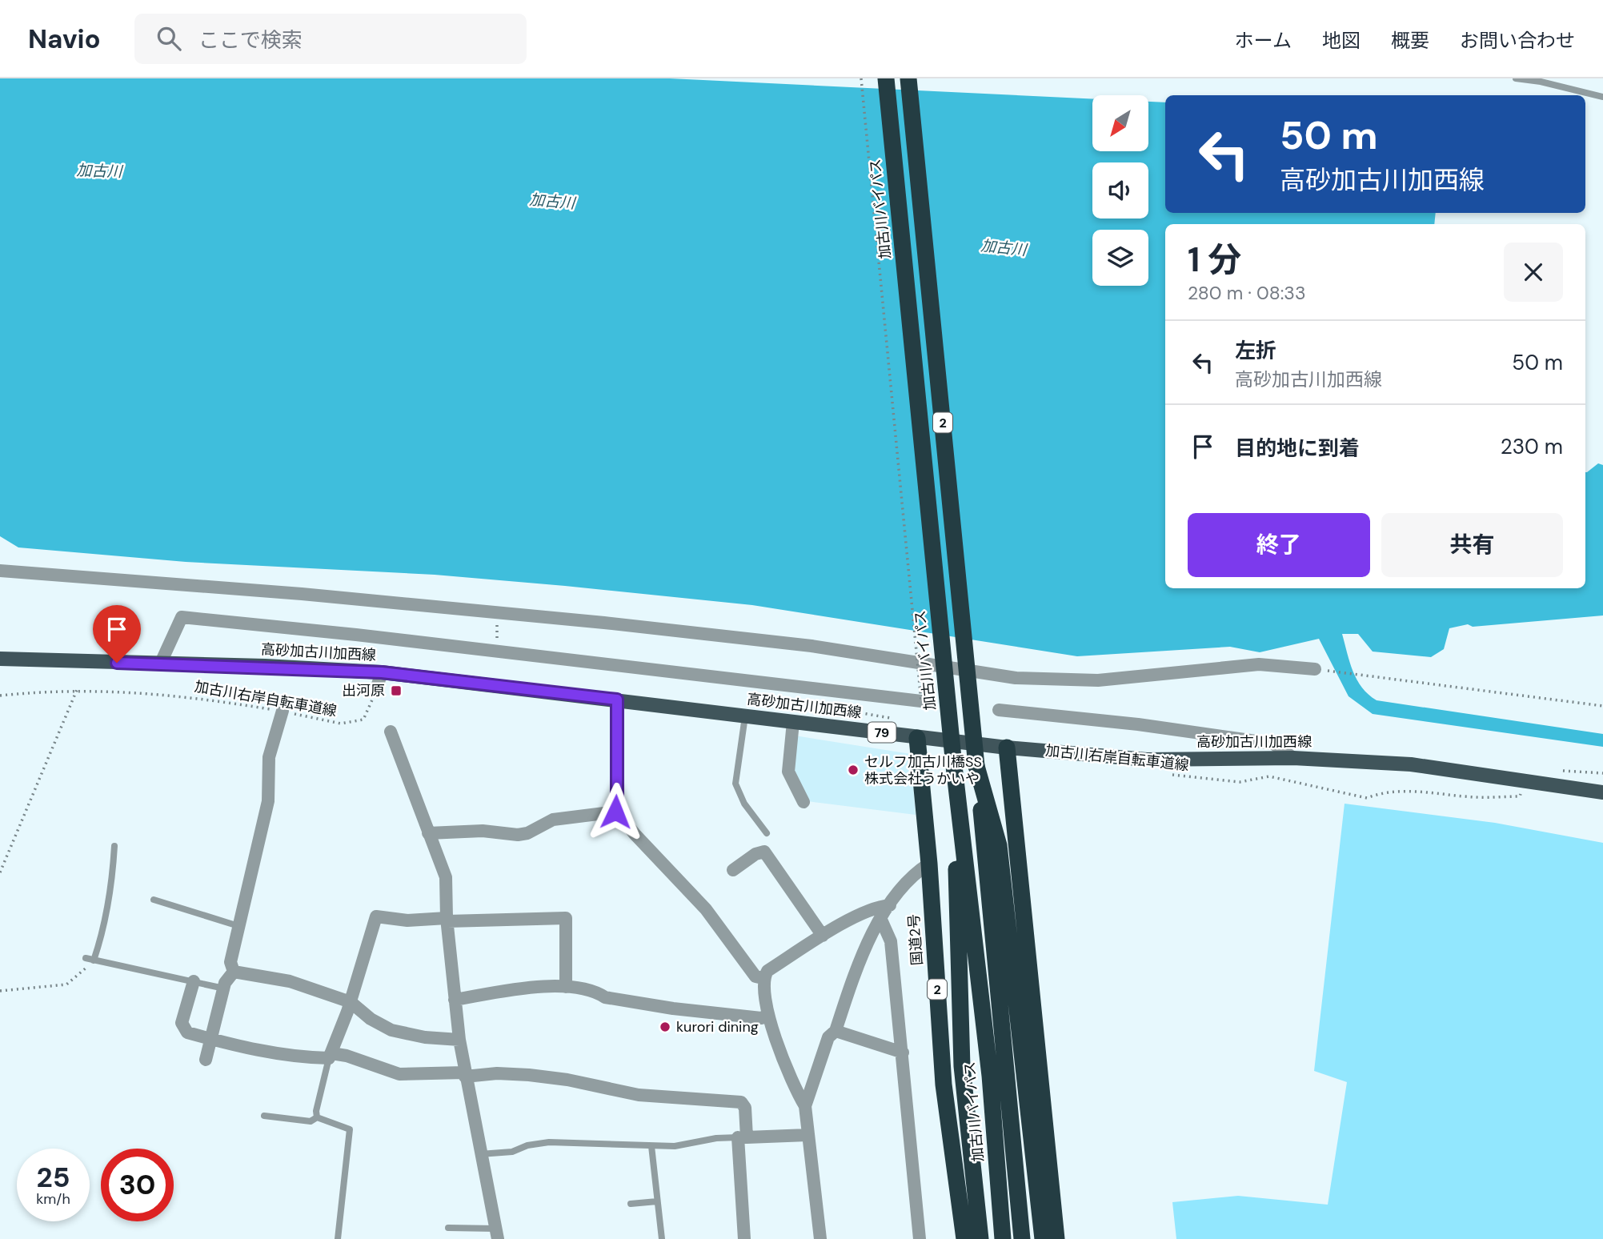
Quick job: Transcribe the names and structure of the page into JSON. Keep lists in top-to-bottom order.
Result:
{
  "streets": {
    "highway": ["加古川バイパス", "2", "国道2号"],
    "main road": ["高砂加古川加西線", "79"],
    "path": ["加古川右岸自転車道線"]
  },
  "crossings": [
    ["高砂加古川加西線", "加古川右岸自転車道線"],
    ["高砂加古川加西線", "国道2号"]
  ],
  "water": ["加古川"],
  "places": {
    "transit": ["出河原"],
    "other": ["セルフ加古川橋SS 株式会社うかいや", "kurori dining"]
  },
  "north": "bottom left",
  "page": {
    "header": "Navio",
    "search": "ここで検索",
    "nav": [
      "ホーム",
      "地図",
      "概要",
      "お問い合わせ"
    ],
    "turn": ["50 m", "高砂加古川加西線"],
    "heading": ["1 分", "280 m · 08:33"],
    "list": [
      {
        "name": "左折",
        "note": "高砂加古川加西線",
        "value": "50 m"
      },
      {
        "name": "目的地に到着",
        "value": "230 m"
      }
    ],
    "buttons": ["終了", "共有"],
    "speed": "25 km/h",
    "limit": "30"
  }
}
